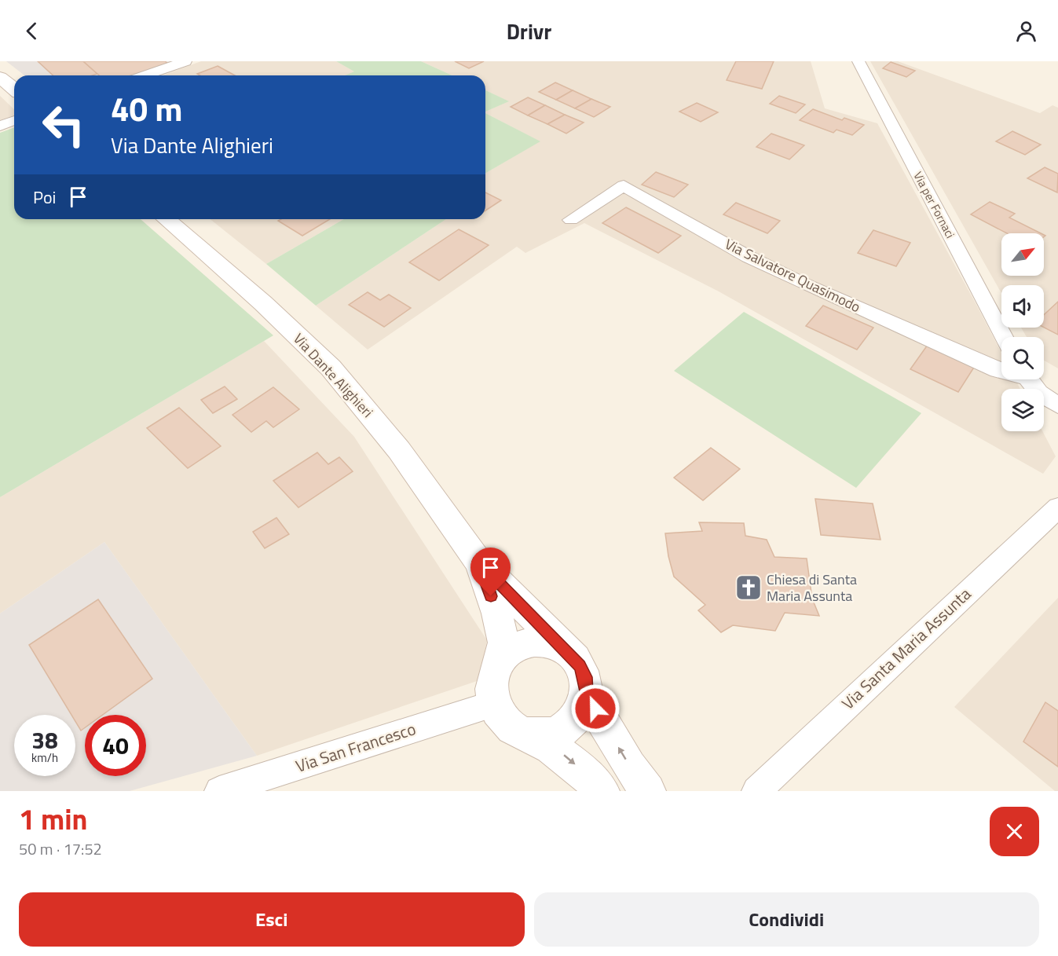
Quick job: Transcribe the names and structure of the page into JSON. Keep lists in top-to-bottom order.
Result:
{
  "streets": {
    "street": [
      "Via per Fornaci",
      "Via Salvatore Quasimodo",
      "Via Dante Alighieri",
      "Via Santa Maria Assunta",
      "Via San Francesco"
    ]
  },
  "crossings": [
    ["Via Dante Alighieri", "Via San Francesco"]
  ],
  "places": {
    "church": ["Chiesa di Santa Maria Assunta"]
  },
  "north": "top right",
  "page": {
    "header": "Drivr",
    "turn": ["40 m", "Via Dante Alighieri"],
    "then": "Poi",
    "speed": "38 km/h",
    "limit": "40",
    "heading": ["1 min", "50 m · 17:52"],
    "buttons": ["Esci", "Condividi"]
  }
}
